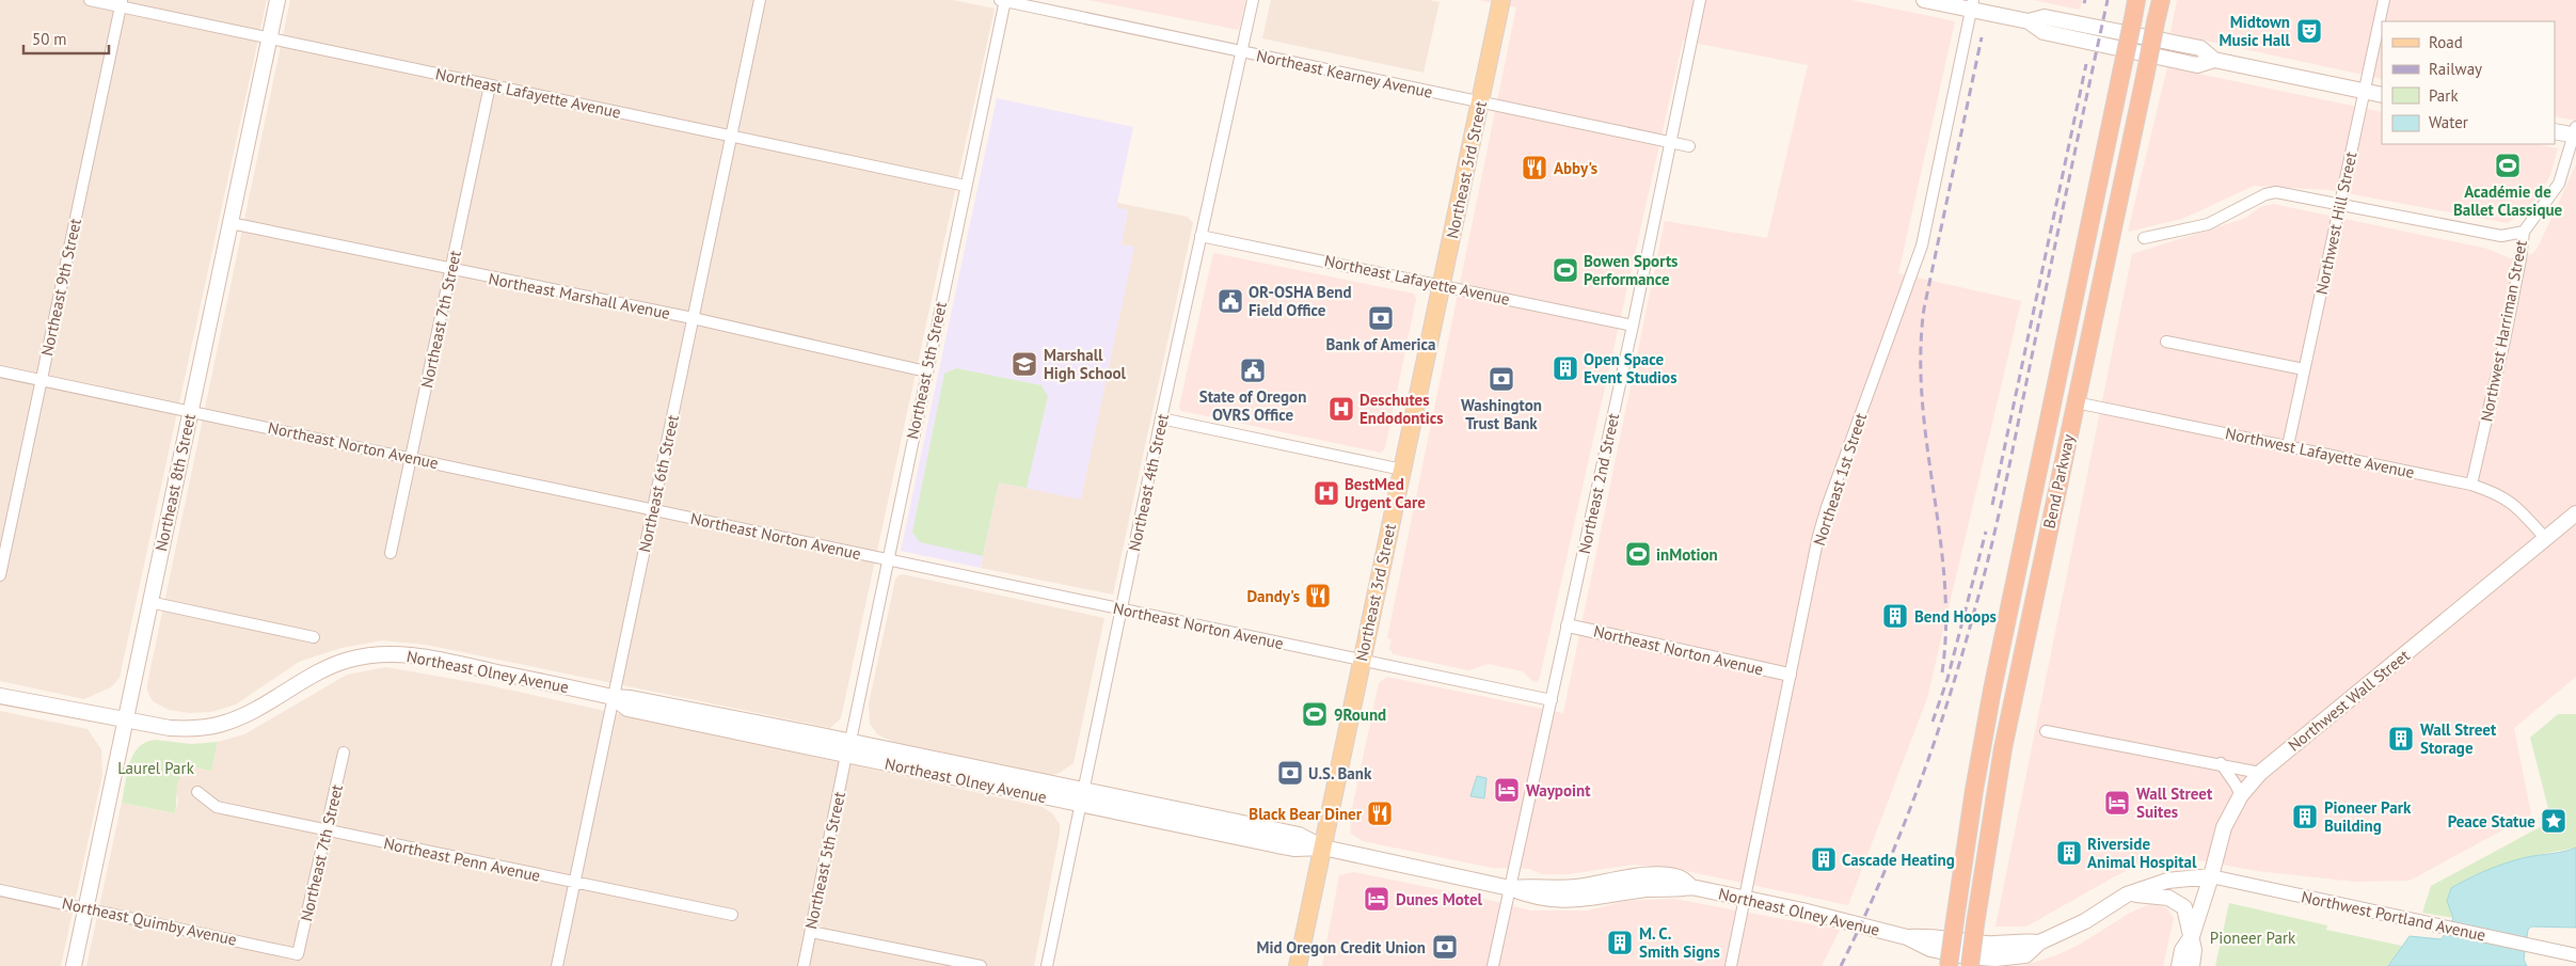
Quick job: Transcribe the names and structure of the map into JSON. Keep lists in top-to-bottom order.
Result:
{
  "streets": {
    "highway": ["Bend Parkway"],
    "main road": [
      "Northeast 3rd Street",
      "Northeast 8th Street",
      "Northeast Olney Avenue",
      "Northwest Wall Street"
    ],
    "street": [
      "Northeast Kearney Avenue",
      "Northeast Lafayette Avenue",
      "Northwest Hill Street",
      "Northeast 9th Street",
      "Northeast Marshall Avenue",
      "Northeast 7th Street",
      "Northwest Harriman Street",
      "Northeast 5th Street",
      "Northeast Norton Avenue",
      "Northwest Lafayette Avenue",
      "Northeast 1st Street",
      "Northeast 4th Street",
      "Northeast 6th Street",
      "Northeast 2nd Street",
      "Northeast Penn Avenue",
      "Northwest Portland Avenue",
      "Northeast Quimby Avenue"
    ]
  },
  "crossings": [
    ["Northeast Kearney Avenue", "Northeast 3rd Street"],
    ["Northeast Kearney Avenue", "Northeast 5th Street"],
    ["Northeast Kearney Avenue", "Northeast 4th Street"],
    ["Northeast Kearney Avenue", "Northeast 2nd Street"],
    ["Northeast Lafayette Avenue", "Northeast 3rd Street"],
    ["Northeast Lafayette Avenue", "Northeast 9th Street"],
    ["Northeast Lafayette Avenue", "Northeast 7th Street"],
    ["Northeast Lafayette Avenue", "Northeast 5th Street"],
    ["Northeast Lafayette Avenue", "Northeast 8th Street"],
    ["Northeast Lafayette Avenue", "Northeast 4th Street"],
    ["Northeast Lafayette Avenue", "Northeast 6th Street"],
    ["Northeast Lafayette Avenue", "Northeast 2nd Street"],
    ["Northeast 3rd Street", "Northeast Norton Avenue"],
    ["Northeast 3rd Street", "Northeast Olney Avenue"],
    ["Northwest Hill Street", "Northwest Lafayette Avenue"],
    ["Northeast 9th Street", "Northeast Norton Avenue"],
    ["Northeast Marshall Avenue", "Northeast 7th Street"],
    ["Northeast Marshall Avenue", "Northeast 5th Street"],
    ["Northeast Marshall Avenue", "Northeast 8th Street"],
    ["Northeast Marshall Avenue", "Northeast 6th Street"],
    ["Northeast 7th Street", "Northeast Norton Avenue"],
    ["Northeast 7th Street", "Northeast Penn Avenue"],
    ["Northeast 7th Street", "Northeast Quimby Avenue"],
    ["Northwest Harriman Street", "Northwest Lafayette Avenue"],
    ["Northeast 5th Street", "Northeast Norton Avenue"],
    ["Northeast 5th Street", "Northeast Olney Avenue"],
    ["Northeast Norton Avenue", "Northeast 1st Street"],
    ["Northeast Norton Avenue", "Northeast 8th Street"],
    ["Northeast Norton Avenue", "Northeast 4th Street"],
    ["Northeast Norton Avenue", "Northeast 6th Street"],
    ["Northeast Norton Avenue", "Northeast 2nd Street"],
    ["Northwest Lafayette Avenue", "Bend Parkway"],
    ["Northwest Lafayette Avenue", "Northwest Wall Street"],
    ["Northeast 1st Street", "Northeast Olney Avenue"],
    ["Bend Parkway", "Northeast Olney Avenue"],
    ["Northeast 8th Street", "Northeast Olney Avenue"],
    ["Northeast 8th Street", "Northeast Quimby Avenue"],
    ["Northeast 4th Street", "Northeast Olney Avenue"],
    ["Northeast 6th Street", "Northeast Olney Avenue"],
    ["Northeast 6th Street", "Northeast Penn Avenue"],
    ["Northeast 2nd Street", "Northeast Olney Avenue"],
    ["Northeast Olney Avenue", "Northwest Wall Street"],
    ["Northeast Olney Avenue", "Northwest Portland Avenue"],
    ["Northwest Wall Street", "Northwest Portland Avenue"]
  ],
  "parks": ["Laurel Park", "Pioneer Park"],
  "places": {
    "theatre": ["Midtown Music Hall"],
    "sports": [
      "Académie de Ballet Classique",
      "Bowen Sports Performance",
      "inMotion",
      "9Round"
    ],
    "restaurant": ["Abby's", "Dandy's", "Black Bear Diner"],
    "public building": ["OR-OSHA Bend Field Office", "State of Oregon OVRS Office"],
    "bank": [
      "Bank of America",
      "Washington Trust Bank",
      "U.S. Bank",
      "Mid Oregon Credit Union"
    ],
    "school or university": ["Marshall High School"],
    "building": [
      "Open Space Event Studios",
      "Bend Hoops",
      "Wall Street Storage",
      "Pioneer Park Building",
      "Riverside Animal Hospital",
      "Cascade Heating",
      "M. C. Smith Signs"
    ],
    "hospital": ["Deschutes Endodontics", "BestMed Urgent Care"],
    "hotel": ["Waypoint", "Wall Street Suites", "Dunes Motel"],
    "place": ["Peace Statue"]
  },
  "legend": [
    "Road",
    "Railway",
    "Park",
    "Water"
  ],
  "scale_bar": "50 m"
}
